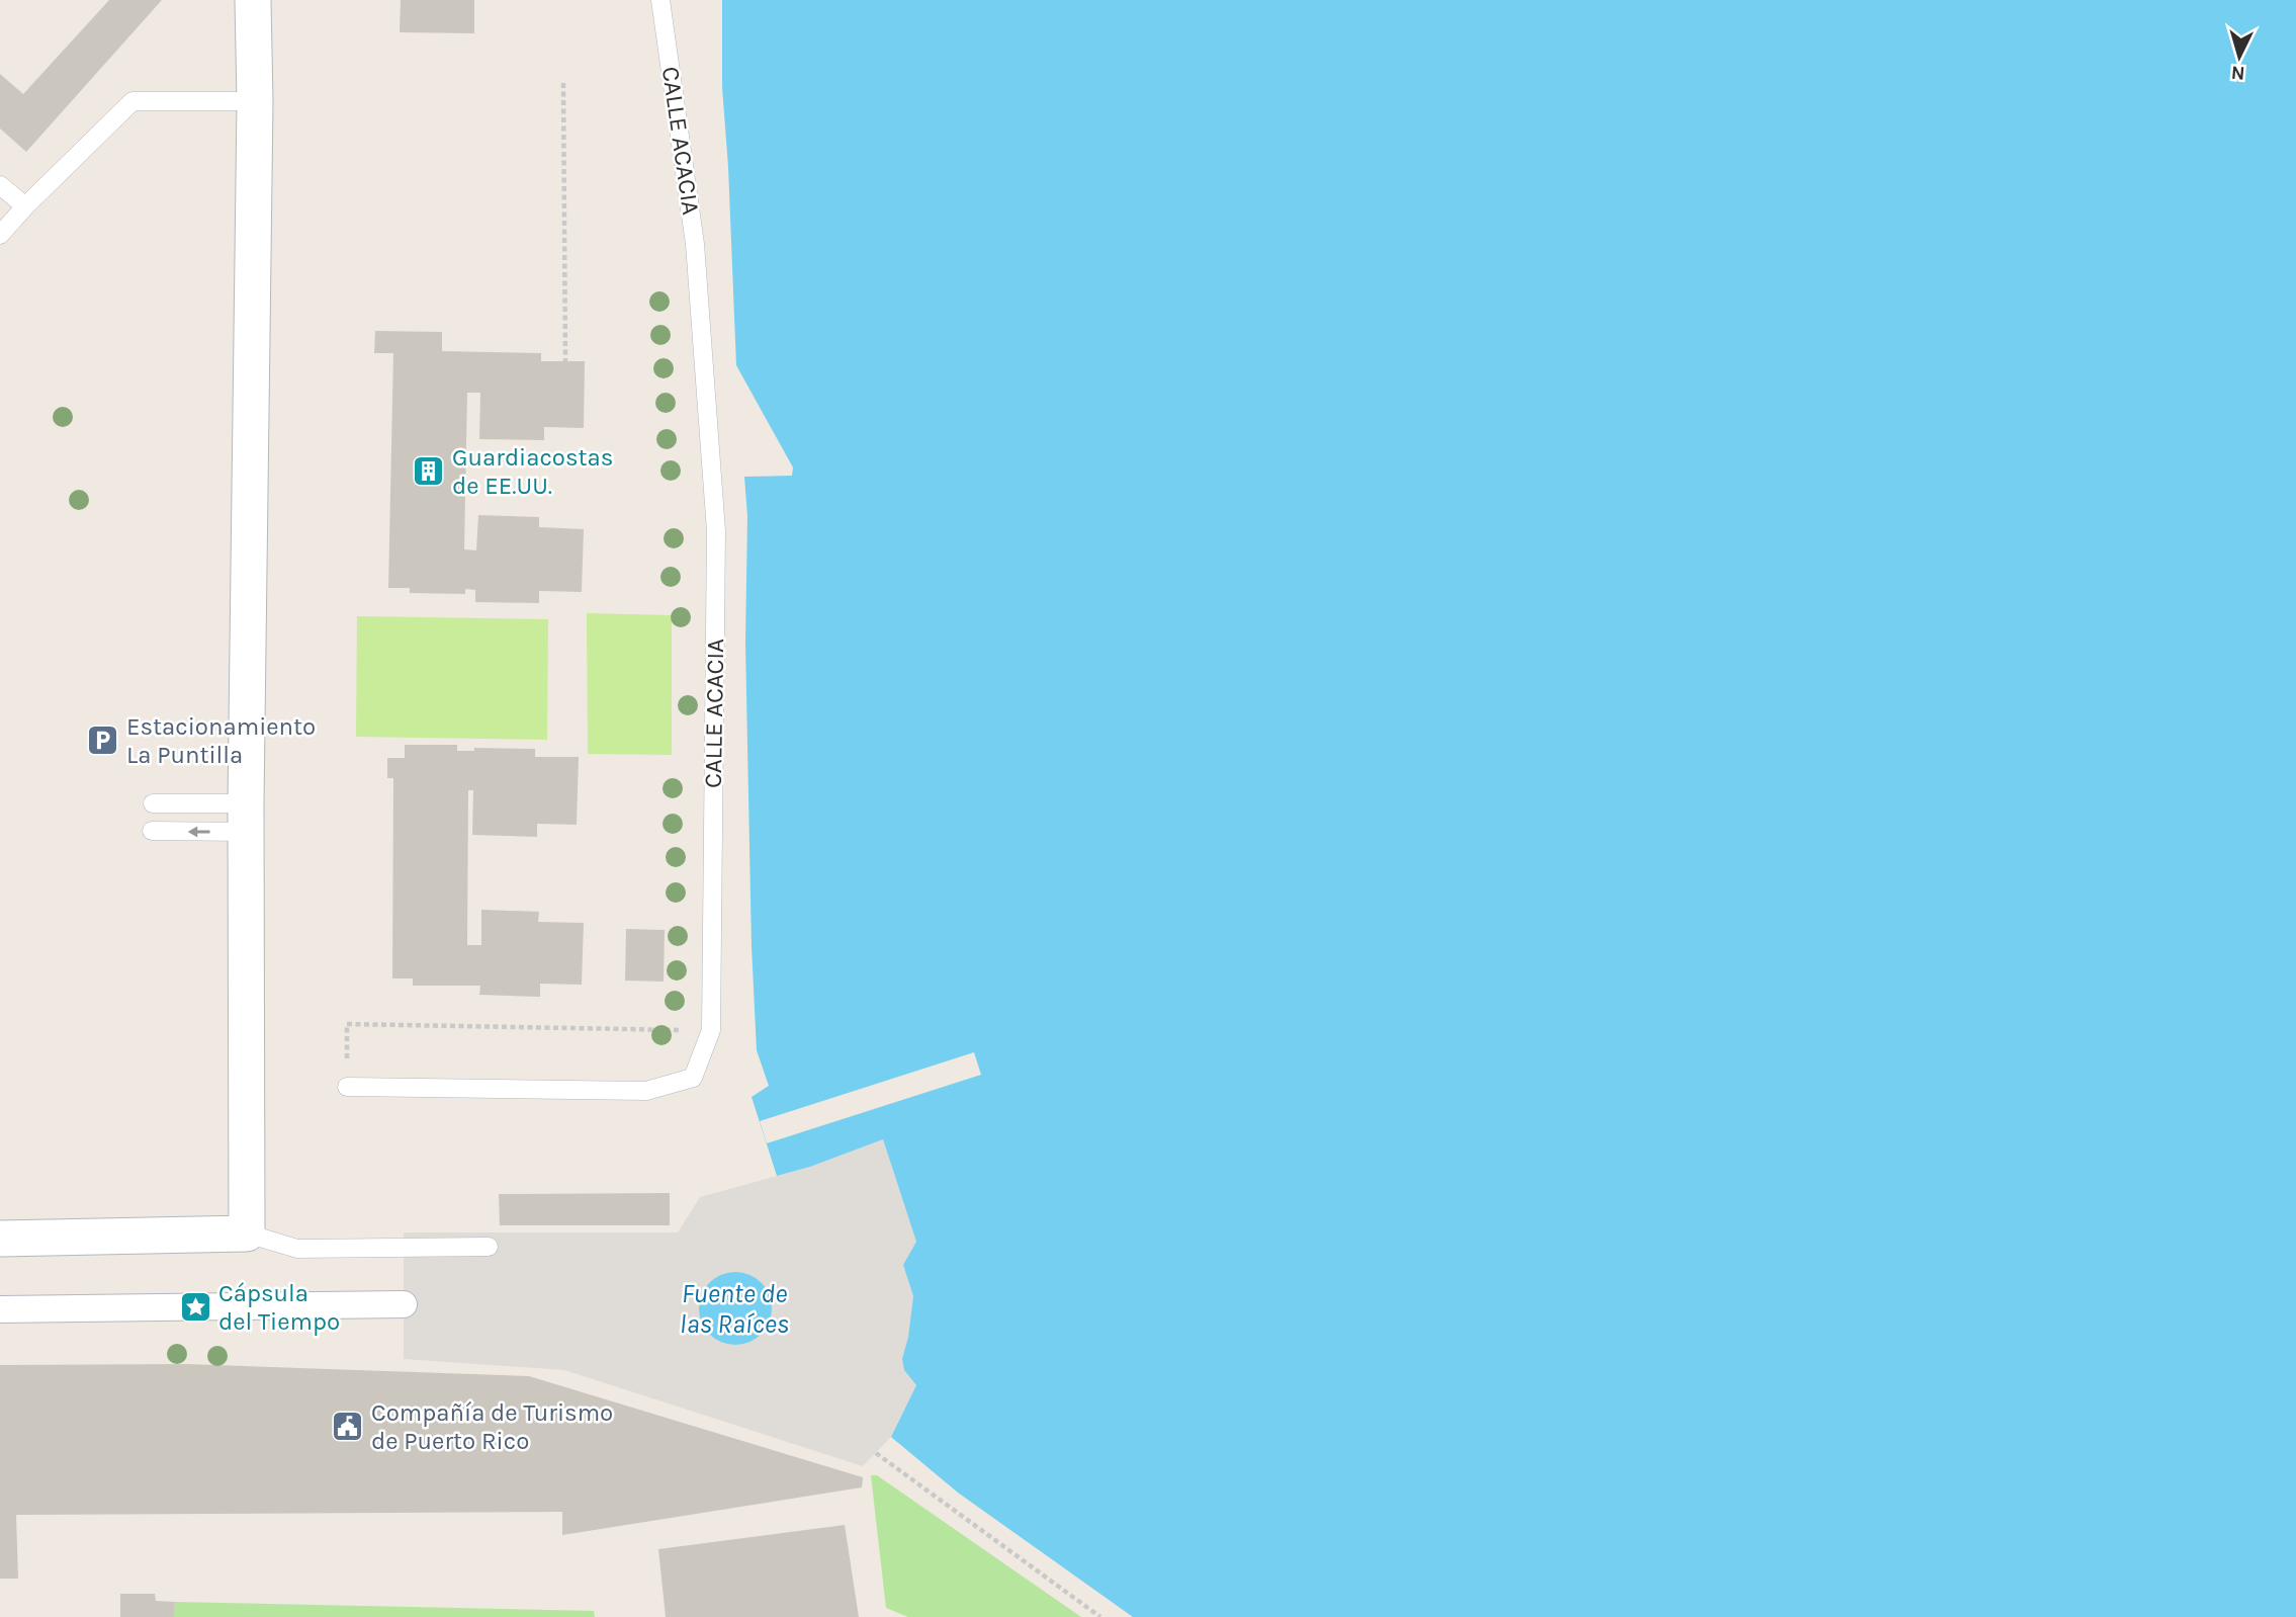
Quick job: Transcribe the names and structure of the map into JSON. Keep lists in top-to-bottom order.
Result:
{
  "streets": {
    "lane": ["CALLE ACACIA"]
  },
  "water": ["Fuente de las Raíces"],
  "places": {
    "building": ["Guardiacostas de EE.UU."],
    "parking": ["Estacionamiento La Puntilla"],
    "place": ["Cápsula del Tiempo"],
    "public building": ["Compañía de Turismo de Puerto Rico"]
  },
  "north": "bottom"
}
